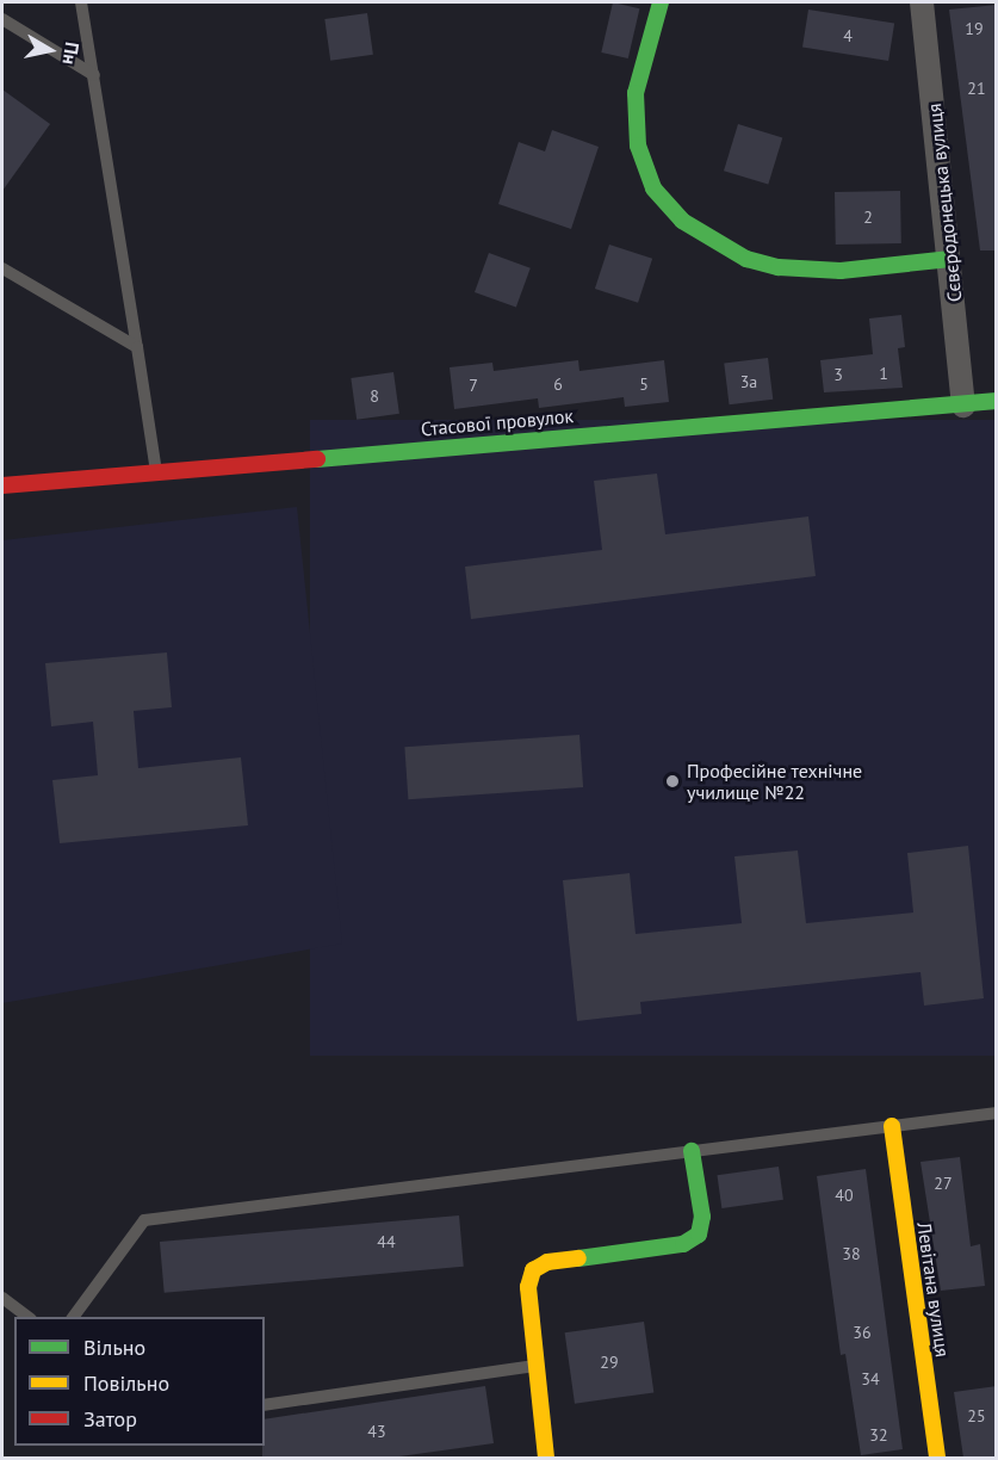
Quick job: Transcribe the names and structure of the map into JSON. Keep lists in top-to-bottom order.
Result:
{
  "streets": {
    "street": ["Сєвєродонецька вулиця", "Стасової провулок", "Левітана вулиця"]
  },
  "crossings": [
    ["Сєвєродонецька вулиця", "Стасової провулок"]
  ],
  "places": ["Професійне технічне училище №22"],
  "house_numbers": [
    "19",
    "4",
    "21",
    "2",
    "1",
    "3",
    "3а",
    "6",
    "5",
    "7",
    "8",
    "27",
    "40",
    "44",
    "38",
    "36",
    "29",
    "34",
    "25",
    "43",
    "32"
  ],
  "legend": ["Вільно", "Повільно", "Затор"],
  "north": "right"
}
